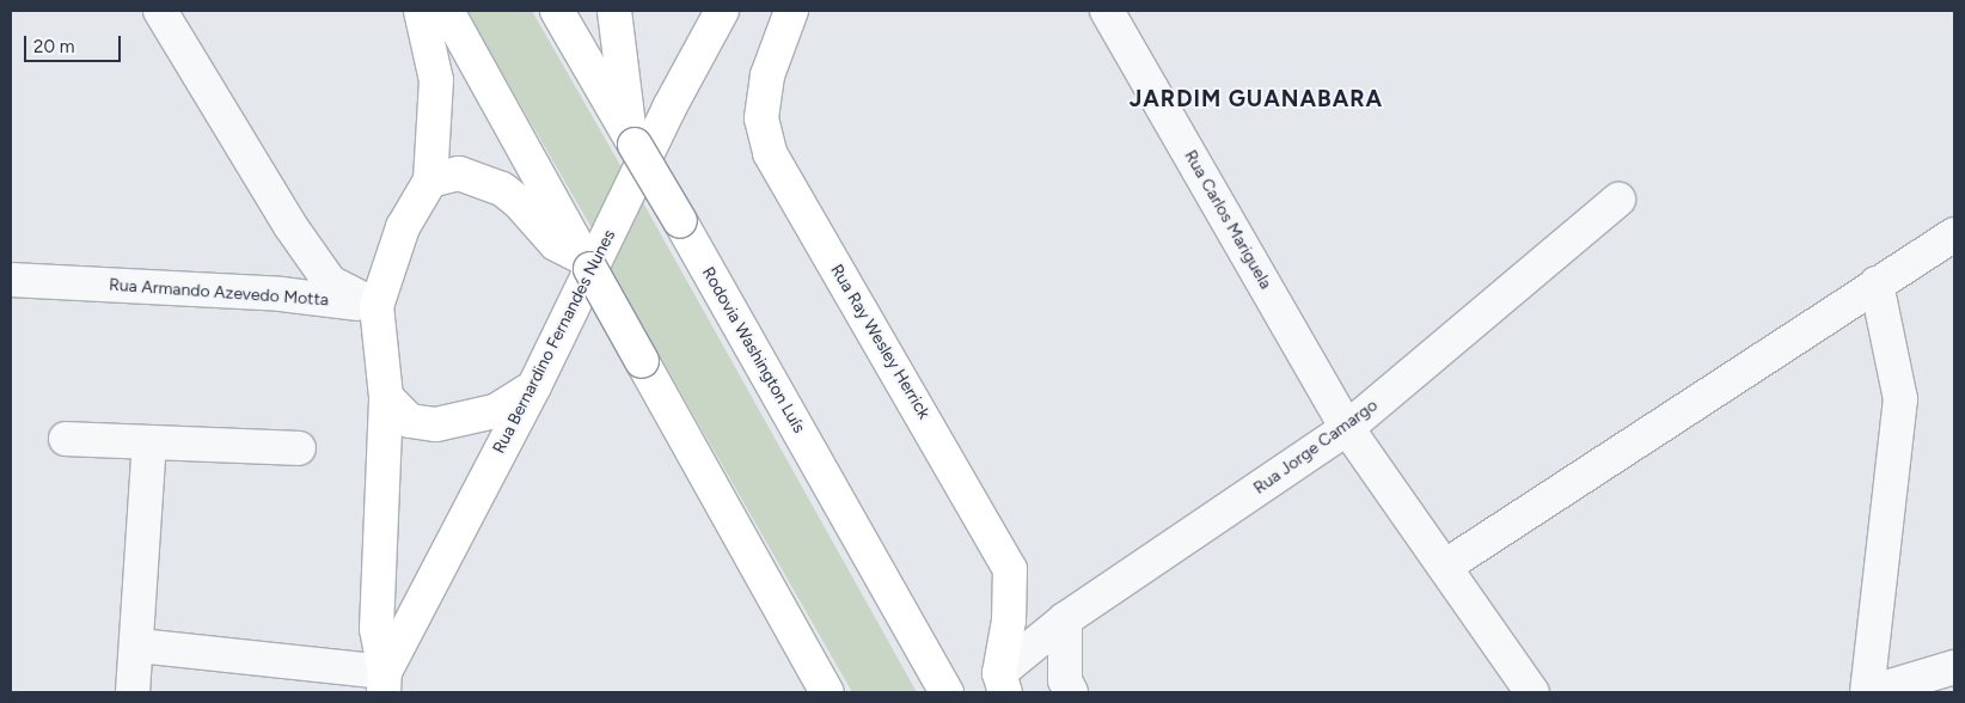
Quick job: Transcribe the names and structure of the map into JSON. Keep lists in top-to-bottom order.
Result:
{
  "streets": {
    "main road": ["Rua Bernardino Fernandes Nunes", "Rua Ray Wesley Herrick", "Rodovia Washington Luís"],
    "street": ["Rua Carlos Mariguela", "Rua Armando Azevedo Motta", "Rua Jorge Camargo"]
  },
  "crossings": [
    ["Rua Carlos Mariguela", "Rua Jorge Camargo"],
    ["Rua Ray Wesley Herrick", "Rua Jorge Camargo"]
  ],
  "districts": ["JARDIM GUANABARA"],
  "scale_bar": "20 m"
}
